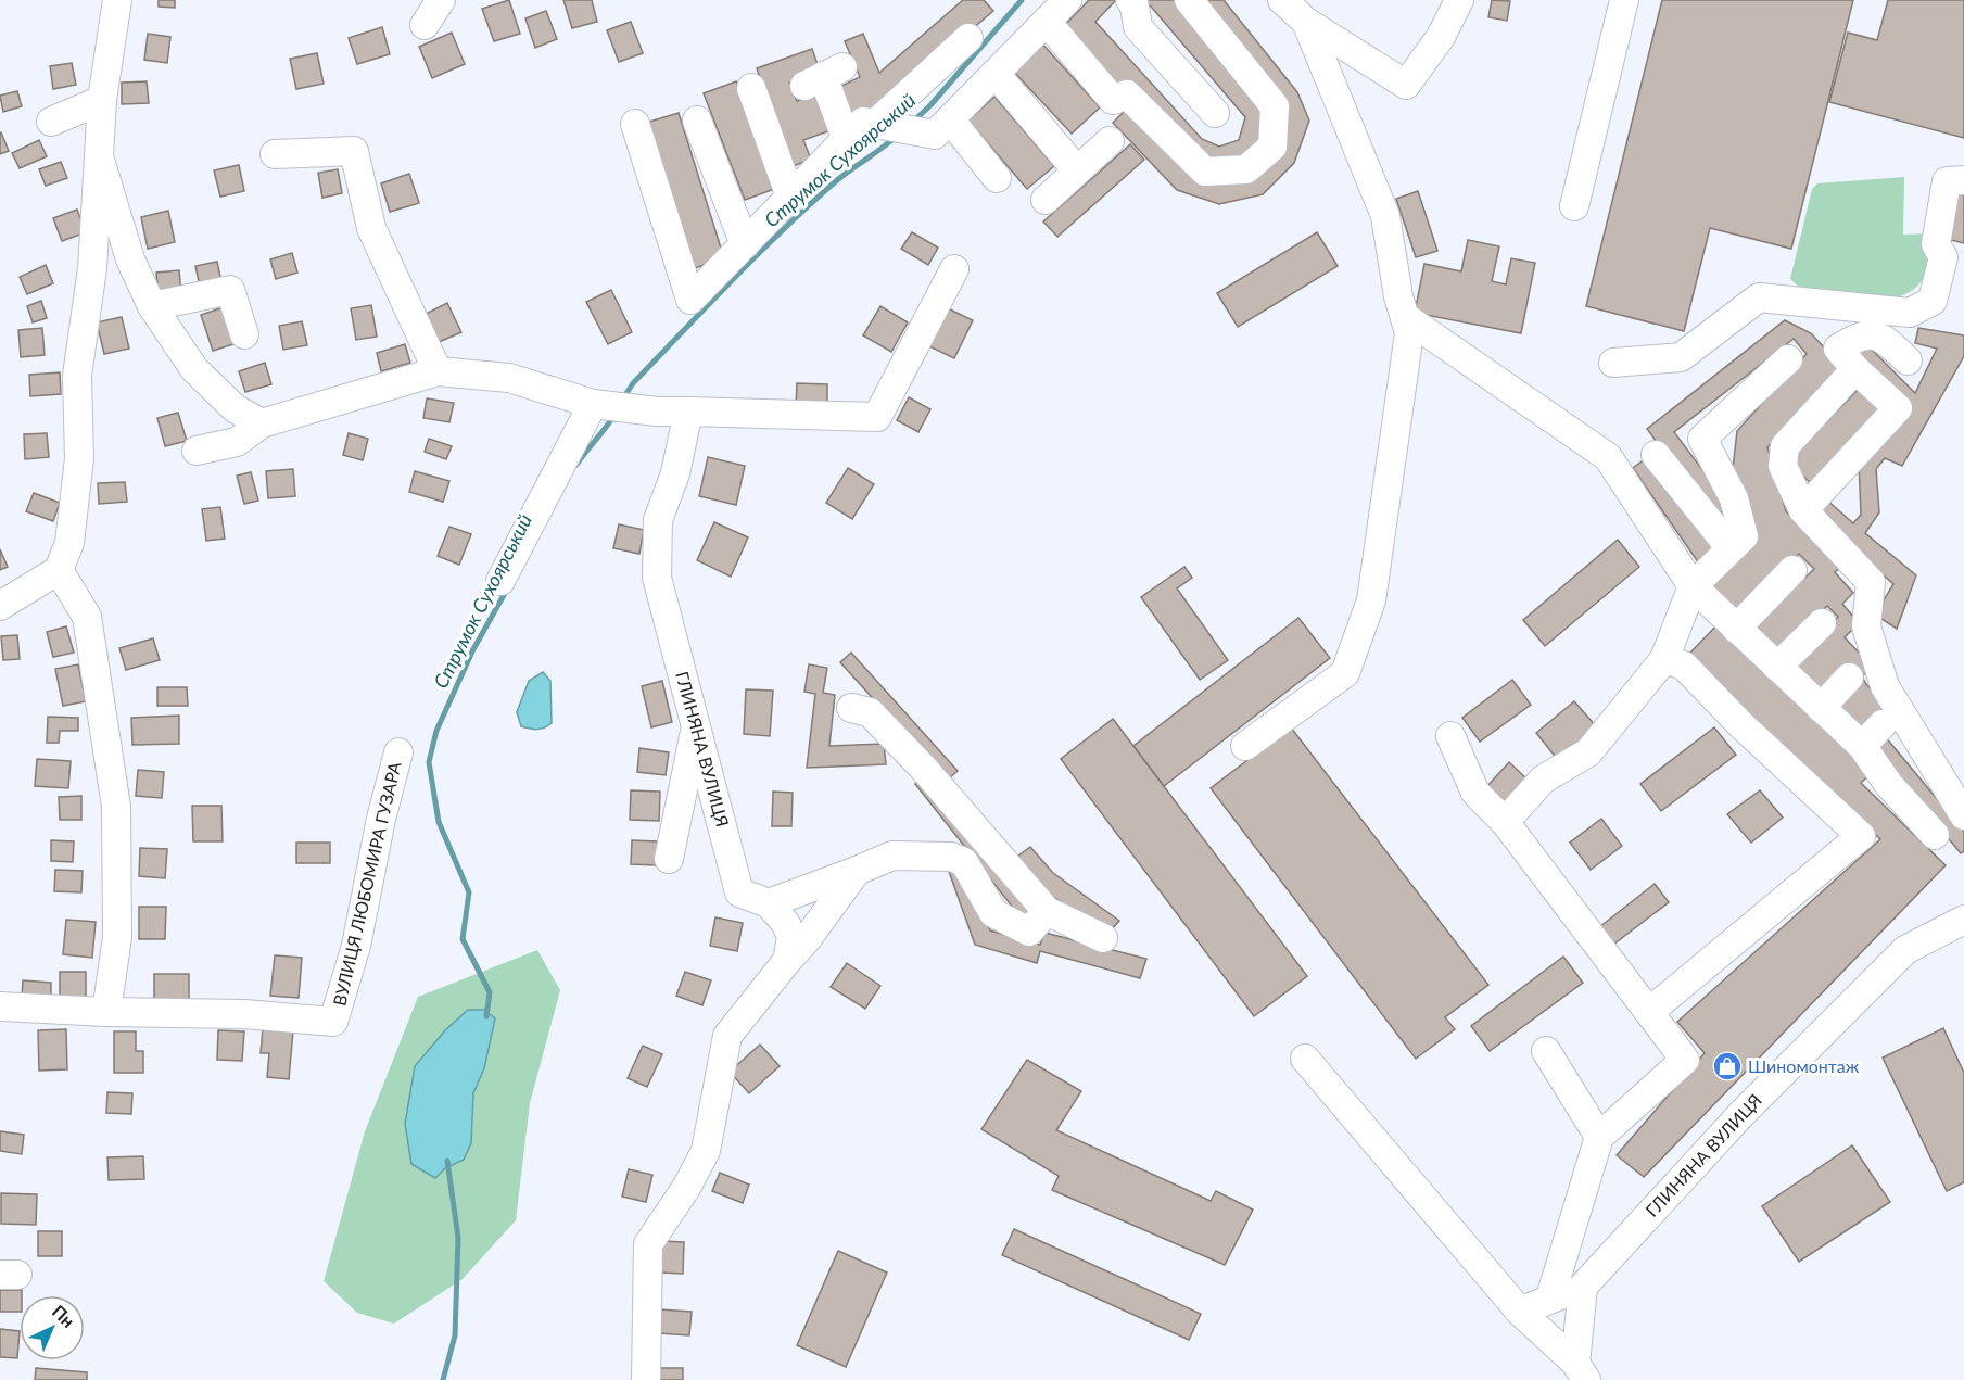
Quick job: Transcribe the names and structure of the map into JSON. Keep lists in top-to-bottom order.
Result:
{
  "streets": {
    "street": ["ГЛИНЯНА ВУЛИЦЯ", "ВУЛИЦЯ ЛЮБОМИРА ГУЗАРА"]
  },
  "water": ["Струмок Сухоярський"],
  "places": {
    "shop": ["Шиномонтаж"]
  },
  "north": "top right"
}
